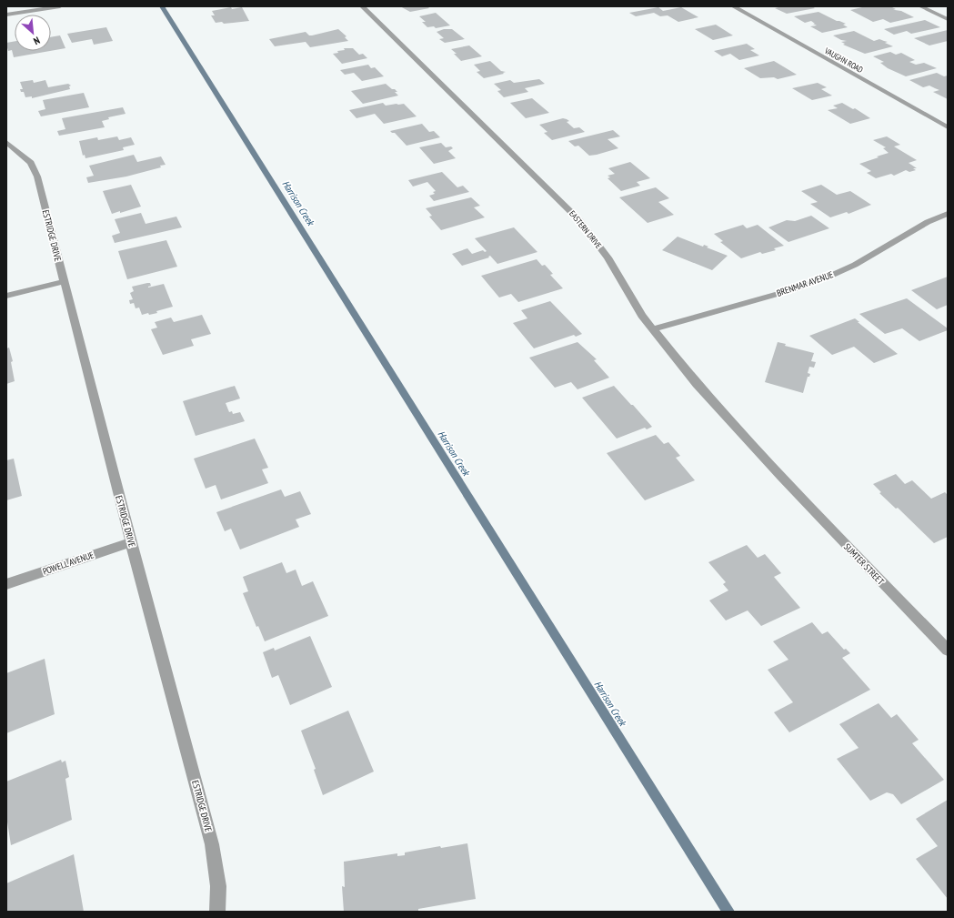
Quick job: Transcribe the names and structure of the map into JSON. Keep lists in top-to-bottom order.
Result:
{
  "streets": {
    "street": [
      "VAUGHN ROAD",
      "EASTERN DRIVE",
      "ESTRIDGE DRIVE",
      "BRENMAR AVENUE",
      "POWELL AVENUE",
      "SUMTER STREET"
    ]
  },
  "crossings": [
    ["EASTERN DRIVE", "BRENMAR AVENUE"],
    ["EASTERN DRIVE", "SUMTER STREET"],
    ["ESTRIDGE DRIVE", "POWELL AVENUE"]
  ],
  "water": ["Harrison Creek"],
  "north": "bottom right"
}
